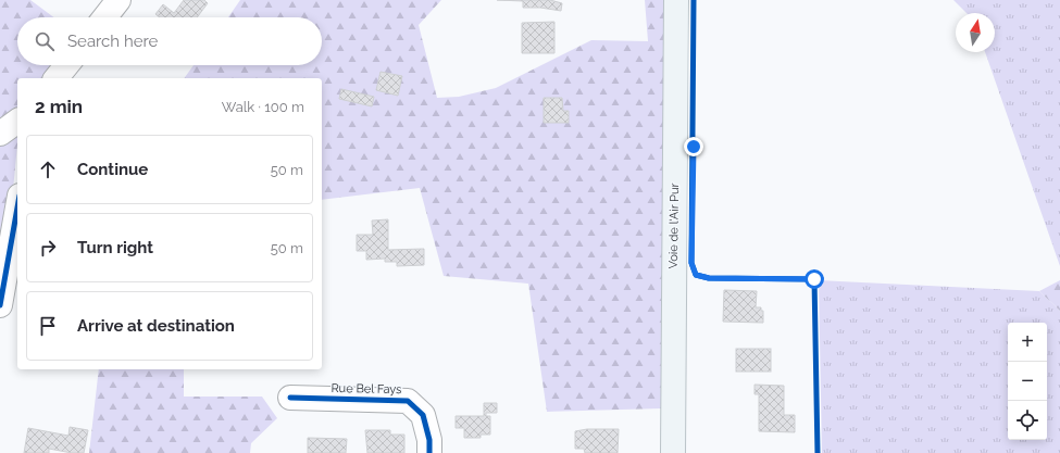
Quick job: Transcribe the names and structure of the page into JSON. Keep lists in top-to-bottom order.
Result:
{
  "streets": {
    "main road": ["Voie de l'Air Pur"],
    "street": ["Rue Bel Fays"]
  },
  "north": "top",
  "page": {
    "search": "Search here",
    "heading": ["2 min", "Walk · 100 m"],
    "list": [
      ["Continue", "50 m"],
      ["Turn right", "50 m"],
      "Arrive at destination"
    ],
    "map_buttons": ["+", "−"]
  }
}
